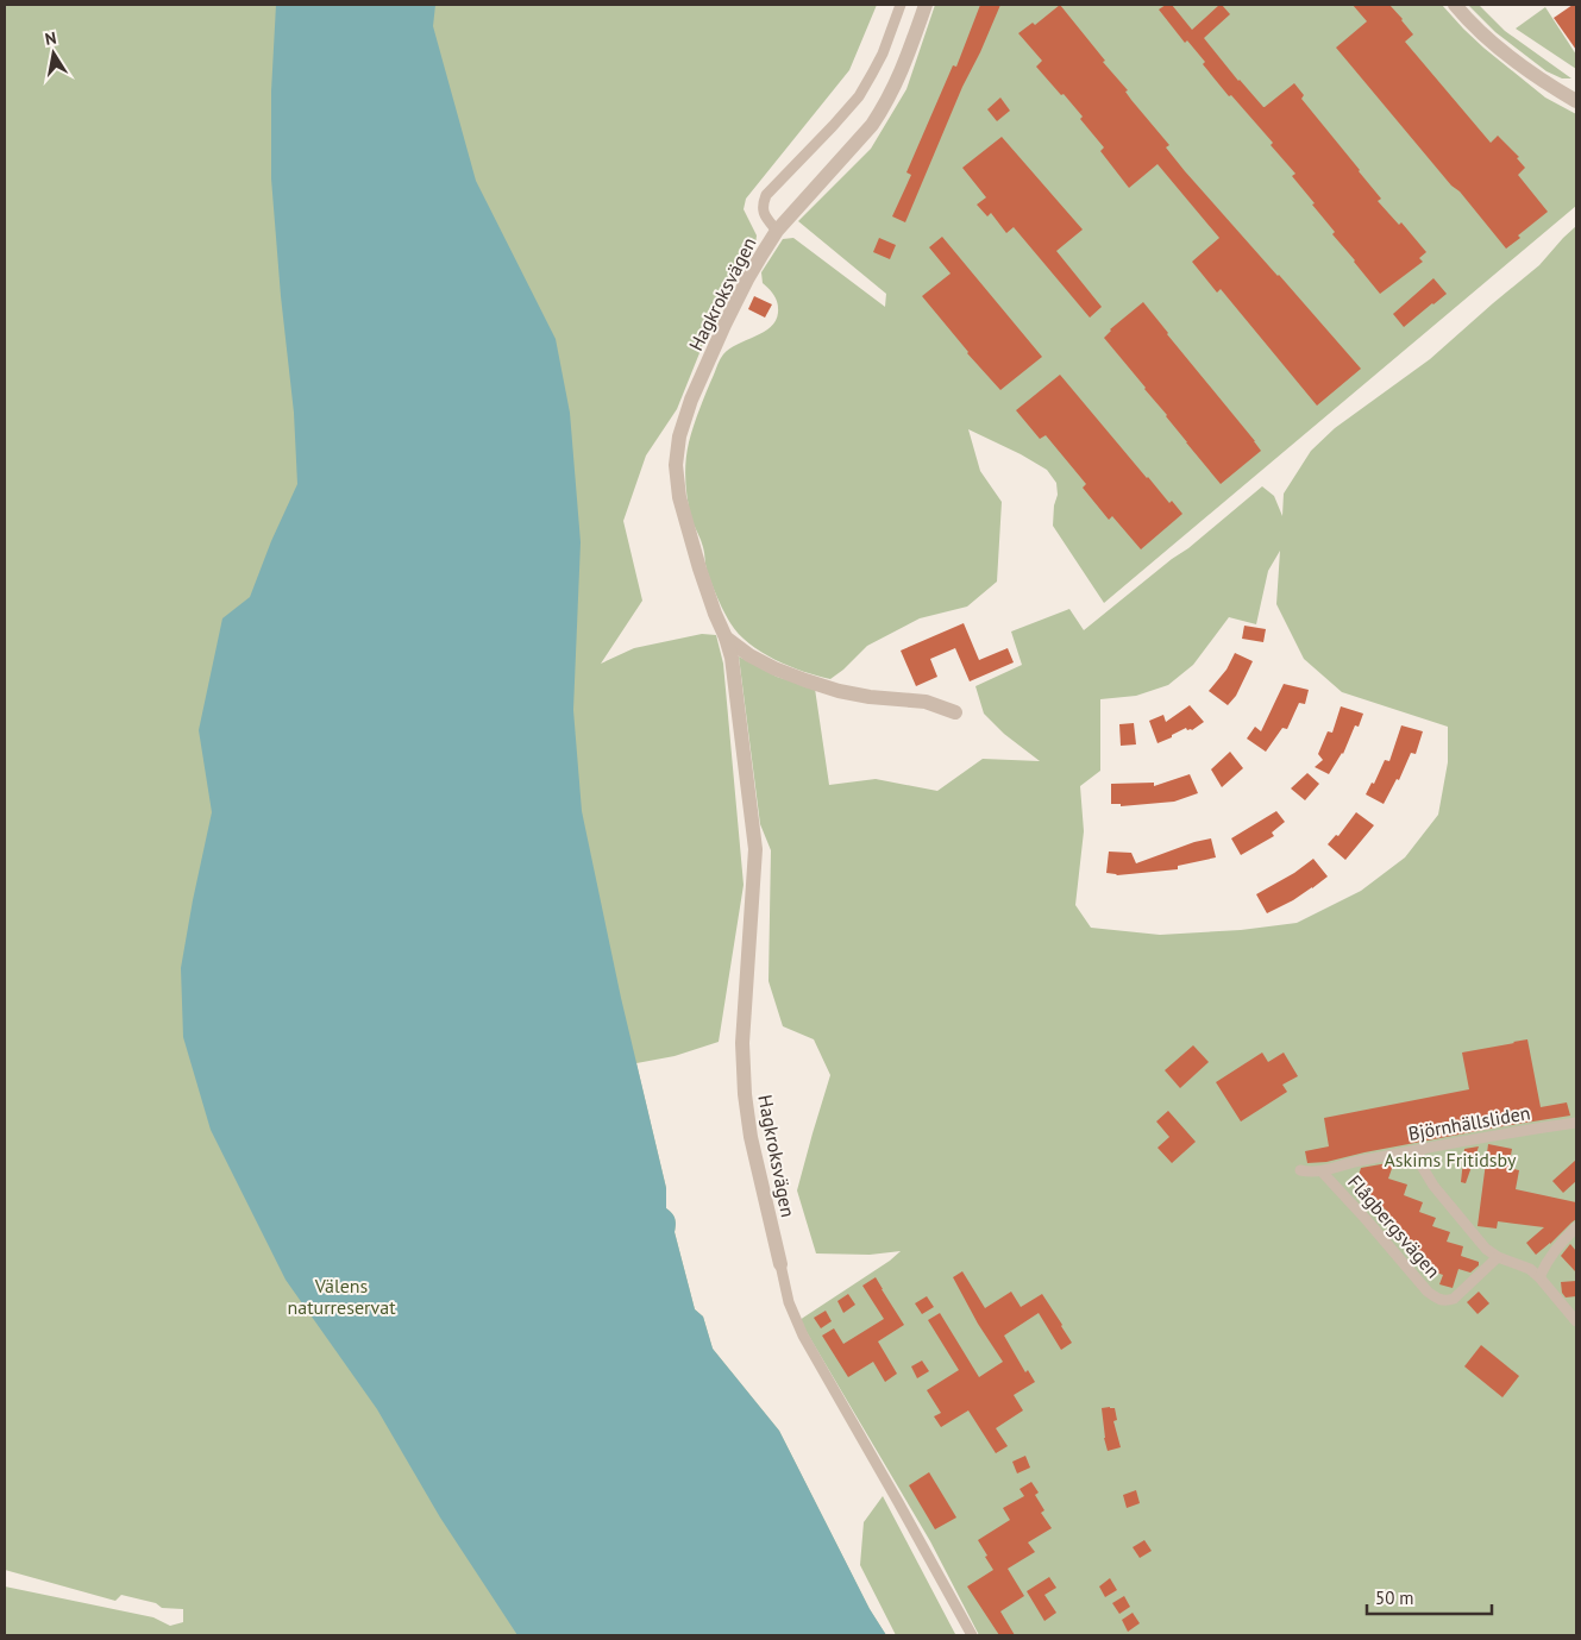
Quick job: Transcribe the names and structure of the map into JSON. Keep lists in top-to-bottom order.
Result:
{
  "streets": {
    "street": ["Hagkroksvägen"],
    "lane": ["Björnhällsliden", "Flågbergsvägen"]
  },
  "crossings": [
    ["Björnhällsliden", "Flågbergsvägen"]
  ],
  "parks": ["Askims Fritidsby", "Välens naturreservat"],
  "scale_bar": "50 m",
  "north": "top"
}
